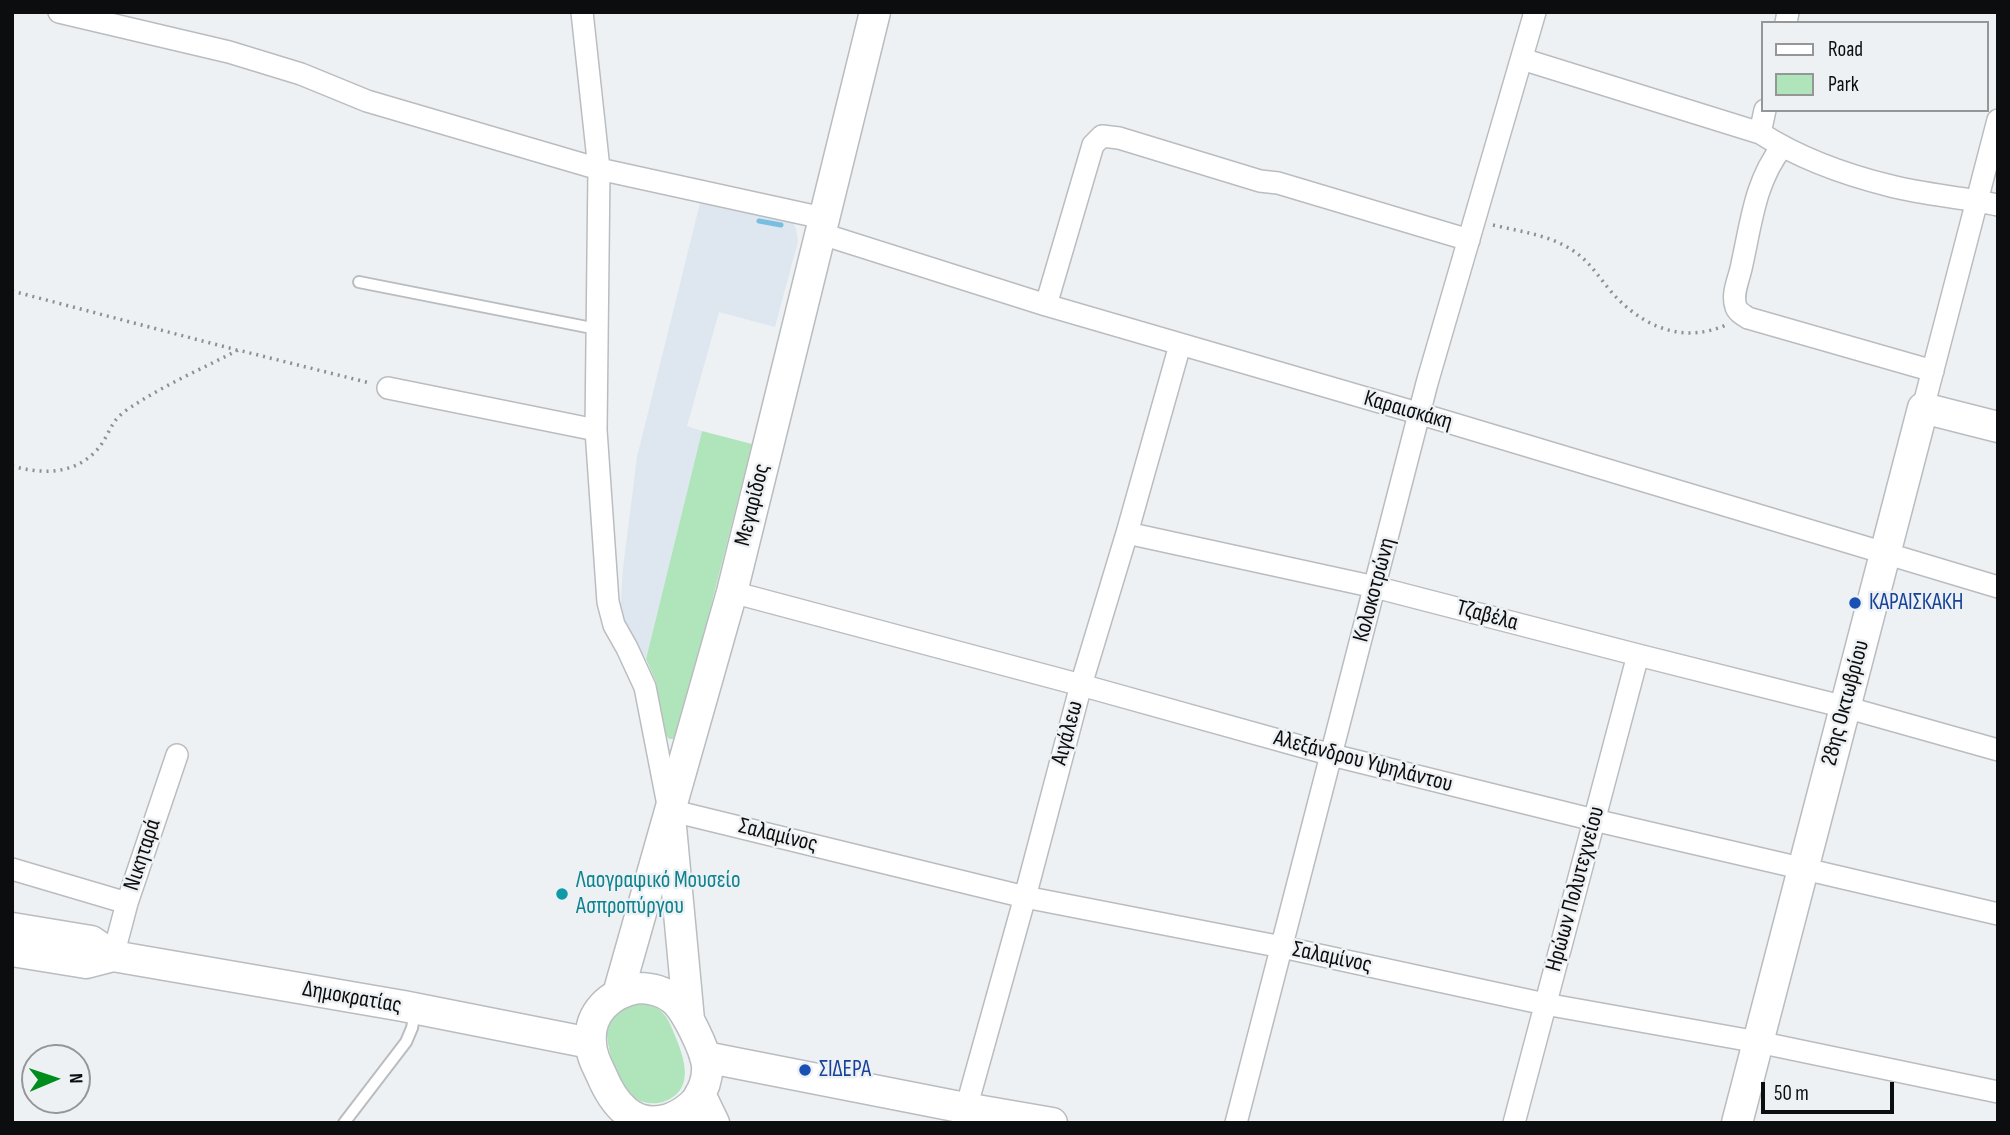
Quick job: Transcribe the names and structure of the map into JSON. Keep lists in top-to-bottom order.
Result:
{
  "streets": {
    "street": [
      "Καραισκάκη",
      "Μεγαρίδος",
      "Κολοκοτρώνη",
      "Τζαβέλα",
      "28ης Οκτωβρίου",
      "Αιγάλεω",
      "Αλεξάνδρου Υψηλάντου",
      "Σαλαμίνος",
      "Νικηταρά",
      "Ηρώων Πολυτεχνείου",
      "Δημοκρατίας"
    ]
  },
  "crossings": [
    ["Καραισκάκη", "Μεγαρίδος"],
    ["Καραισκάκη", "Κολοκοτρώνη"],
    ["Καραισκάκη", "28ης Οκτωβρίου"],
    ["Καραισκάκη", "Αιγάλεω"],
    ["Μεγαρίδος", "Αλεξάνδρου Υψηλάντου"],
    ["Μεγαρίδος", "Σαλαμίνος"],
    ["Μεγαρίδος", "Δημοκρατίας"],
    ["Κολοκοτρώνη", "Τζαβέλα"],
    ["Κολοκοτρώνη", "Αλεξάνδρου Υψηλάντου"],
    ["Κολοκοτρώνη", "Σαλαμίνος"],
    ["Τζαβέλα", "28ης Οκτωβρίου"],
    ["Τζαβέλα", "Αιγάλεω"],
    ["Τζαβέλα", "Ηρώων Πολυτεχνείου"],
    ["28ης Οκτωβρίου", "Αλεξάνδρου Υψηλάντου"],
    ["28ης Οκτωβρίου", "Σαλαμίνος"],
    ["Αιγάλεω", "Αλεξάνδρου Υψηλάντου"],
    ["Αιγάλεω", "Σαλαμίνος"],
    ["Αλεξάνδρου Υψηλάντου", "Ηρώων Πολυτεχνείου"],
    ["Σαλαμίνος", "Ηρώων Πολυτεχνείου"],
    ["Νικηταρά", "Δημοκρατίας"]
  ],
  "places": ["ΚΑΡΑΙΣΚΑΚΗ", "Λαογραφικό Μουσείο Ασπροπύργου", "ΣΙΔΕΡΑ"],
  "legend": ["Road", "Park"],
  "scale_bar": "50 m",
  "north": "right"
}
